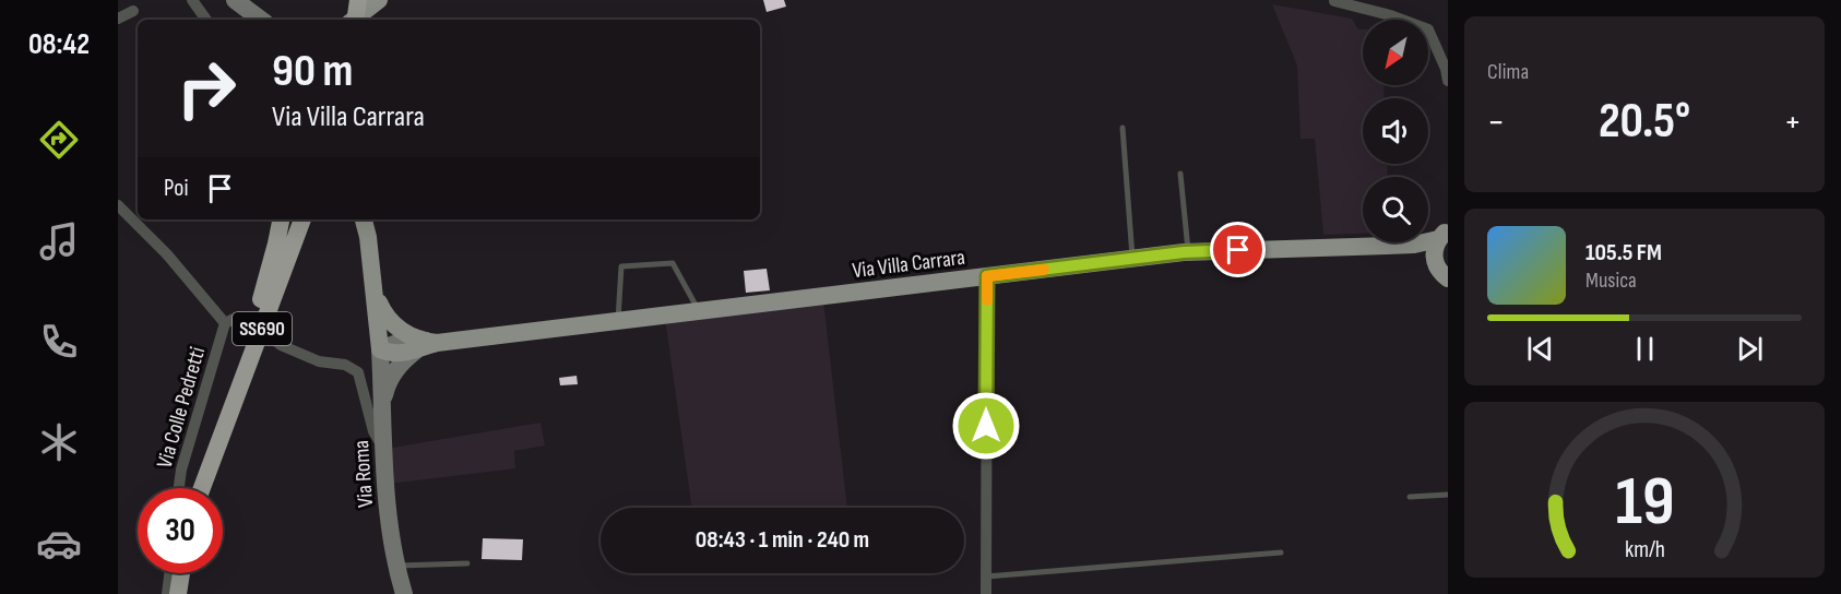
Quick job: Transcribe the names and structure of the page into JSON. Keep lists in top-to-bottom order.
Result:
{
  "streets": {
    "highway": ["SS690"],
    "main road": ["Via Villa Carrara", "Via Roma"],
    "street": ["Via Colle Pedretti"]
  },
  "north": "bottom left",
  "page": {
    "tabs": "08:42",
    "tile": "Clima",
    "turn": ["90 m", "Via Villa Carrara"],
    "heat": ["−", "20.5°", "+"],
    "then": "Poi",
    "song": ["105.5 FM", "Musica"],
    "limit": "30",
    "trip": "08:43 · 1 min · 240 m",
    "gauge": ["19", "km/h"]
  }
}
